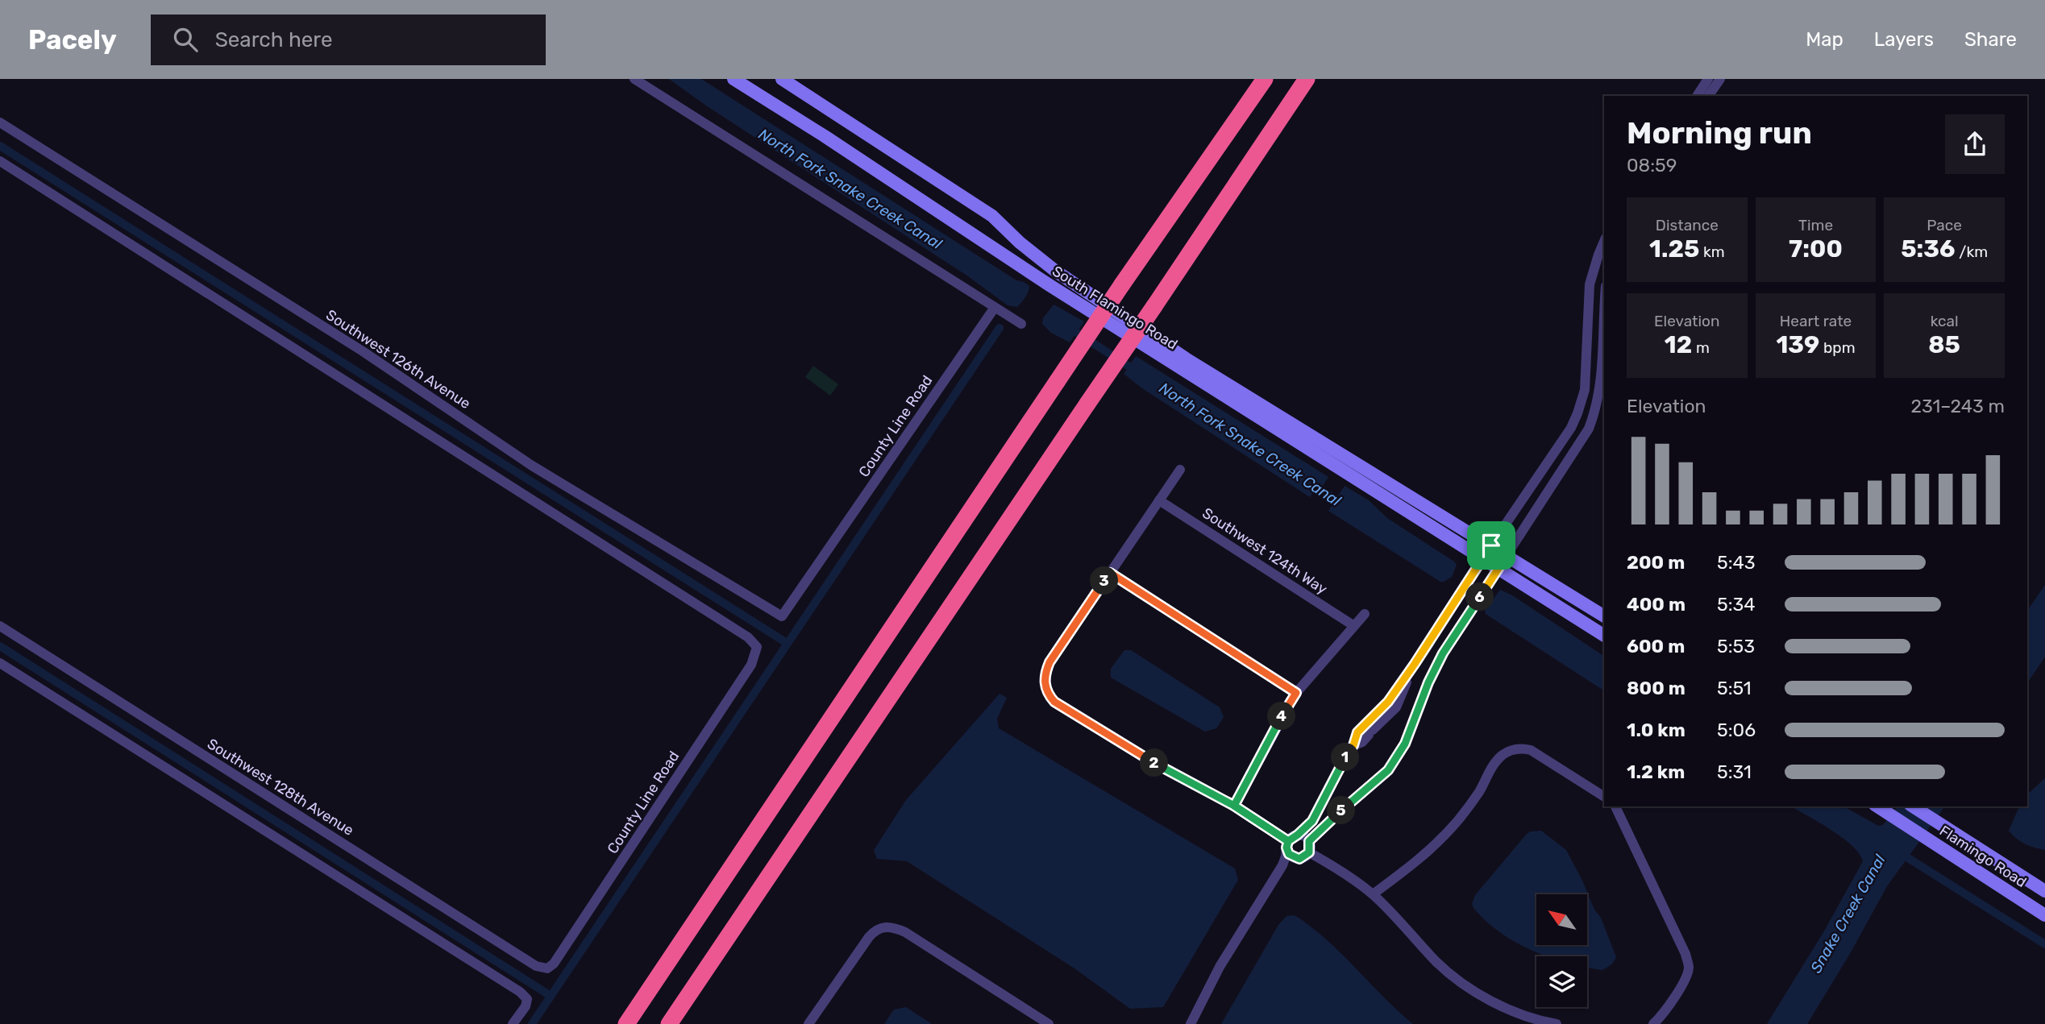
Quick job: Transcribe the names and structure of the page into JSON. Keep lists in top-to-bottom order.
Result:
{
  "streets": {
    "main road": ["South Flamingo Road", "Flamingo Road"],
    "street": [
      "Southwest 126th Avenue",
      "County Line Road",
      "Southwest 124th Way",
      "Southwest 128th Avenue"
    ]
  },
  "crossings": [
    ["Southwest 126th Avenue", "County Line Road"],
    ["County Line Road", "Southwest 128th Avenue"]
  ],
  "water": ["North Fork Snake Creek Canal", "Snake Creek Canal"],
  "north": "top left",
  "page": {
    "header": "Pacely",
    "search": "Search here",
    "nav": ["Map", "Layers", "Share"],
    "heading": ["Morning run", "08:59"],
    "stats": [
      ["Distance", "1.25 km"],
      ["Time", "7:00"],
      ["Pace", "5:36 /km"],
      ["Elevation", "12 m"],
      ["Heart rate", "139 bpm"],
      ["kcal", "85"]
    ],
    "chart": ["Elevation", "231–243 m"],
    "list": [
      {
        "name": "200 m",
        "note": "5:43"
      },
      {
        "name": "400 m",
        "note": "5:34"
      },
      {
        "name": "600 m",
        "note": "5:53"
      },
      {
        "name": "800 m",
        "note": "5:51"
      },
      {
        "name": "1.0 km",
        "note": "5:06"
      },
      {
        "name": "1.2 km",
        "note": "5:31"
      }
    ],
    "pins": [
      "3",
      "6",
      "4",
      "1",
      "2",
      "5"
    ]
  }
}
